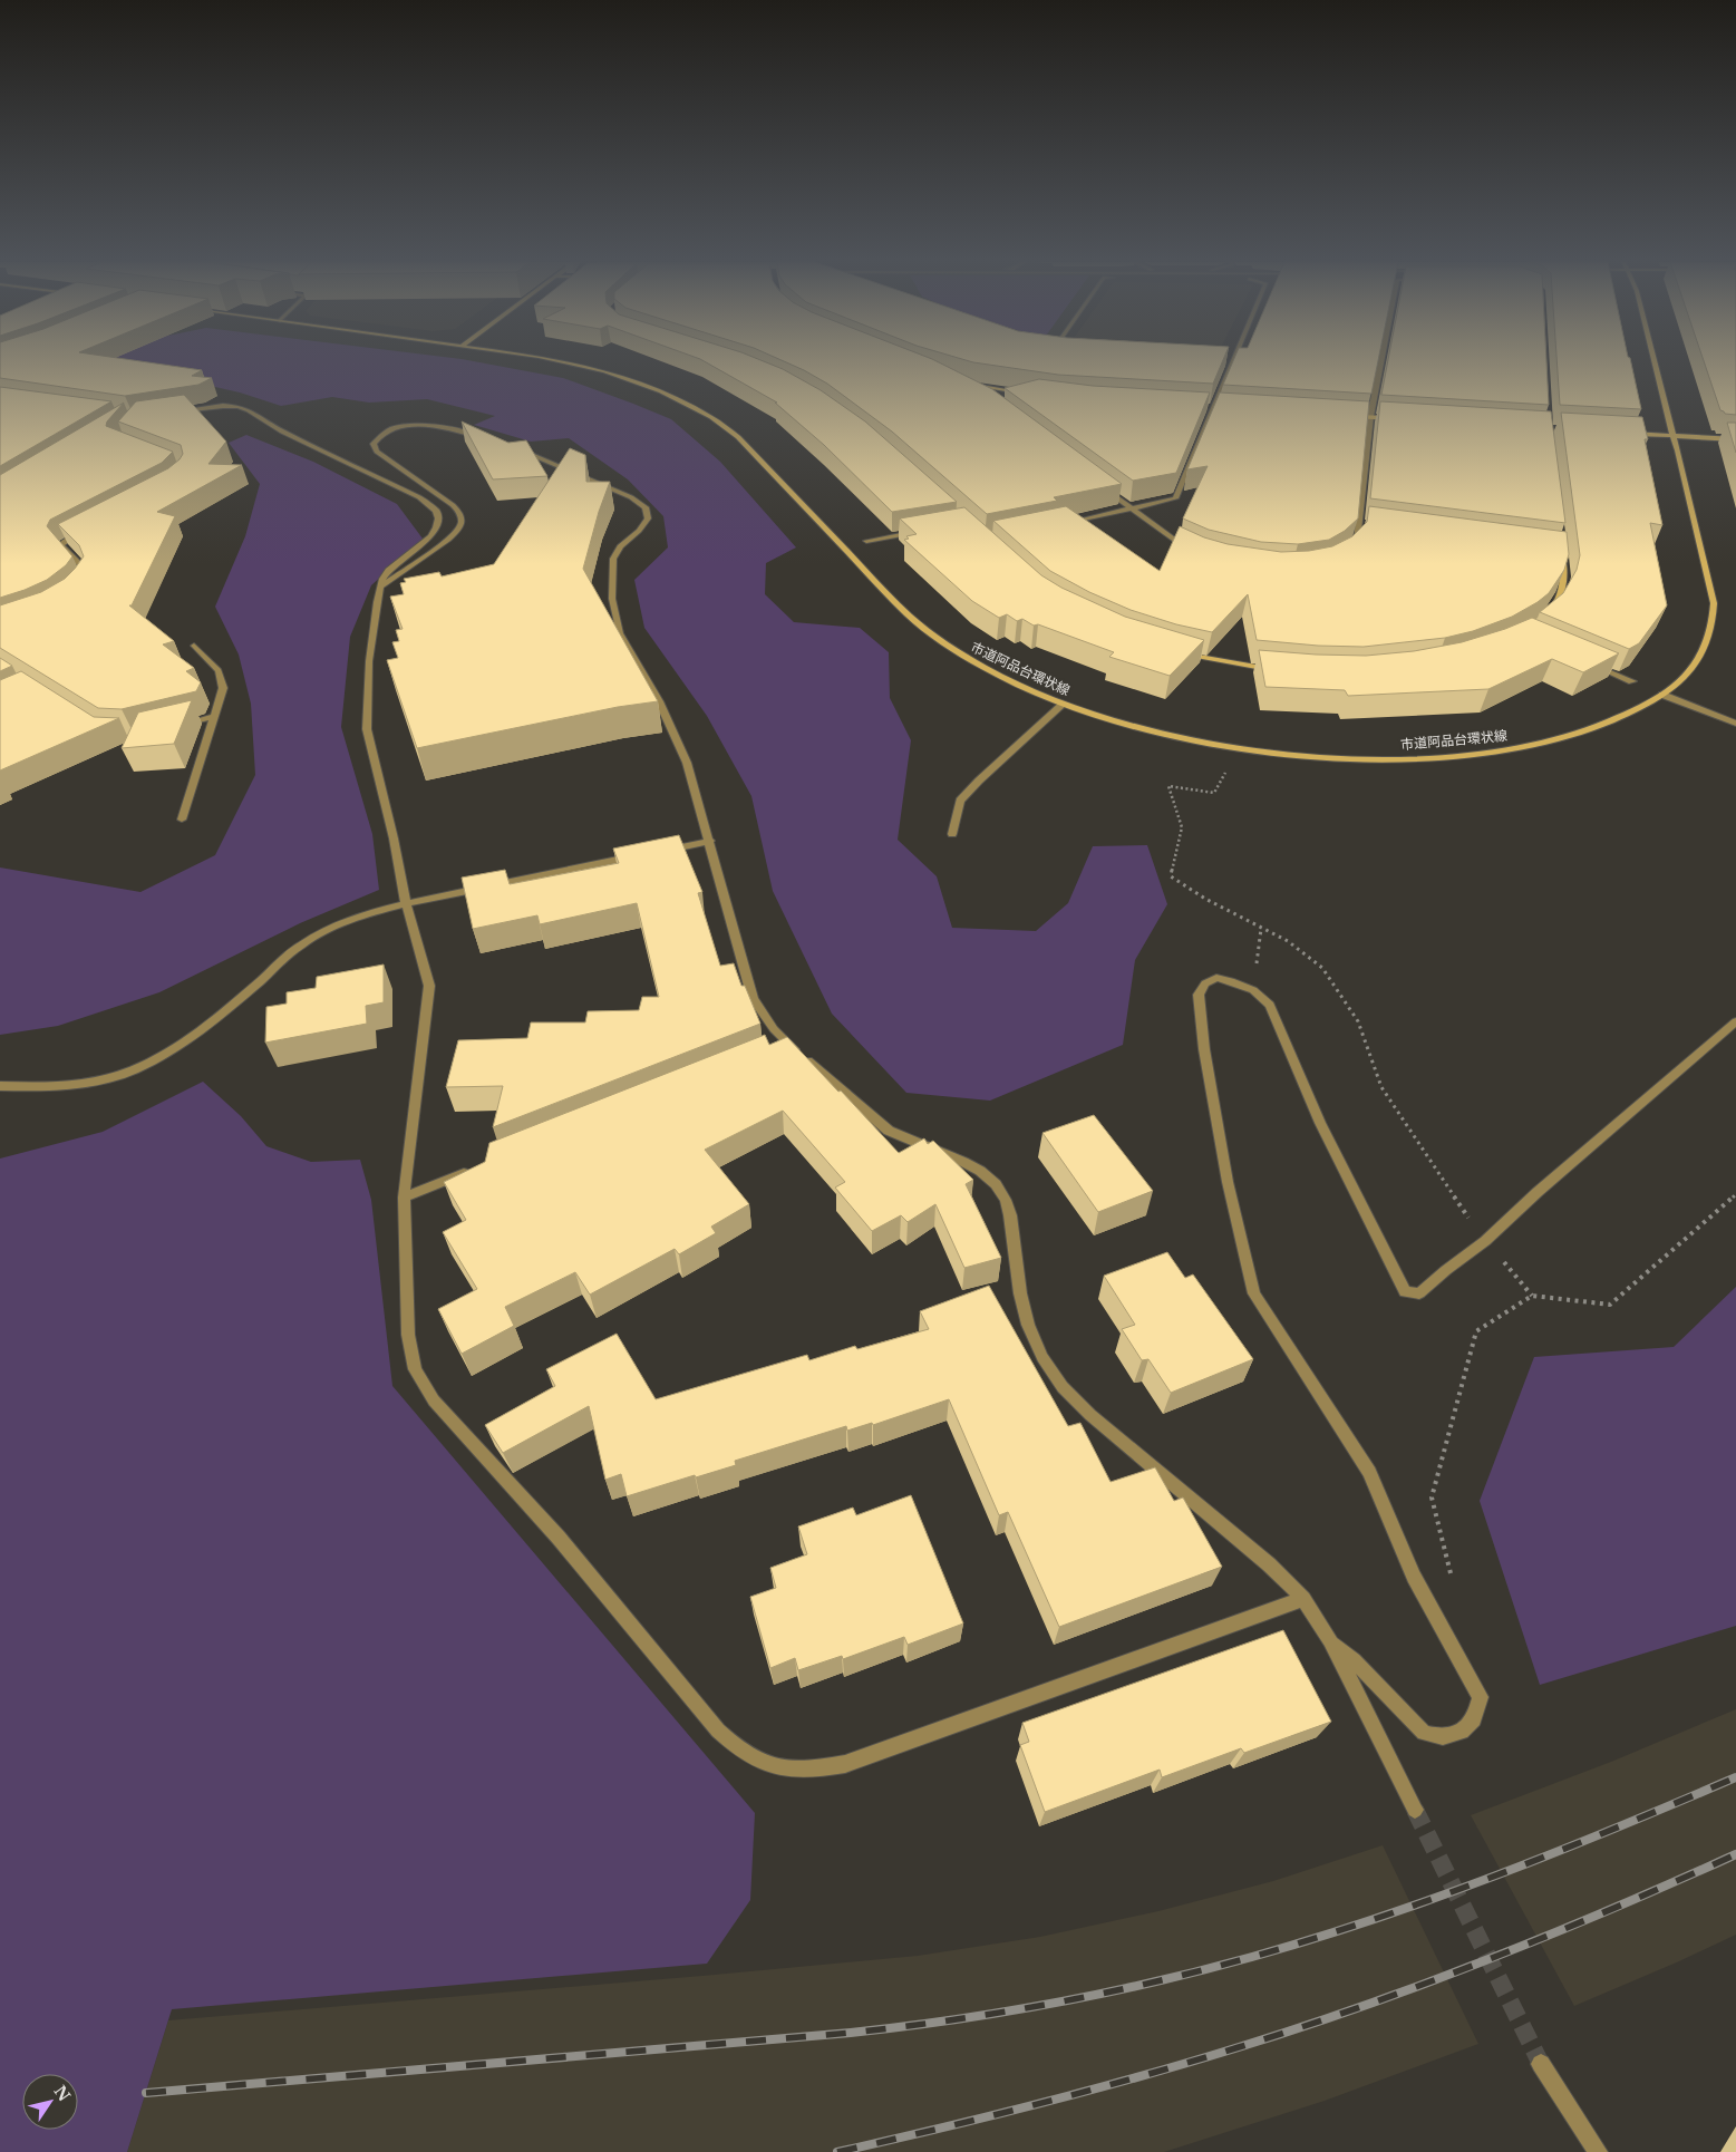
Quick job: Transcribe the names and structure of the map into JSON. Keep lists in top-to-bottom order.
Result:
{
  "streets": {
    "street": ["市道阿品台環状線"]
  },
  "north": "top right"
}
